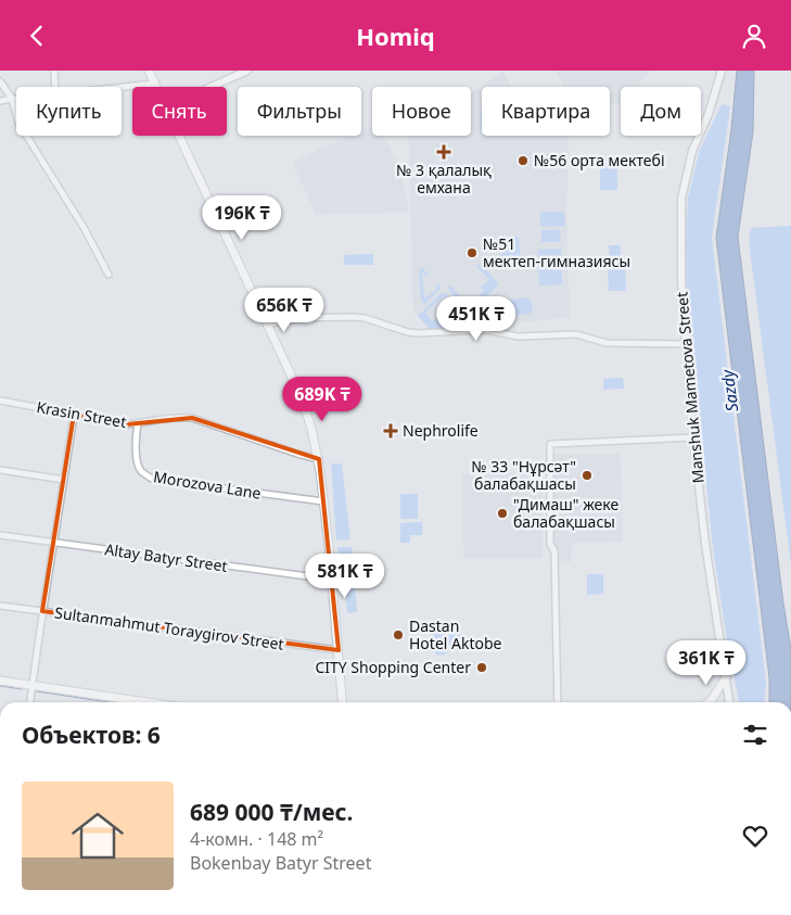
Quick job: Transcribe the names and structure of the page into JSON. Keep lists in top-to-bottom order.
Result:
{
  "streets": {
    "street": [
      "Manshuk Mametova Street",
      "Krasin Street",
      "Morozova Lane",
      "Altay Batyr Street",
      "Sultanmahmut Toraygirov Street"
    ]
  },
  "crossings": [
    ["Krasin Street", "Morozova Lane"]
  ],
  "water": ["Sazdy"],
  "places": {
    "health": ["№ 3 қалалық емхана", "Nephrolife"],
    "other": [
      "№56 орта мектебі",
      "№51 мектеп-гимназиясы",
      "№ 33 \"Нұрсәт\" балабақшасы",
      "\"Димаш\" жеке балабақшасы",
      "Dastan Hotel Aktobe",
      "CITY Shopping Center"
    ]
  },
  "page": {
    "header": "Homiq",
    "chip": [
      "Купить",
      "Снять",
      "Фильтры",
      "Новое",
      "Квартира",
      "Дом"
    ],
    "price": [
      "196K ₸",
      "656K ₸",
      "451K ₸",
      "689K ₸",
      "581K ₸",
      "361K ₸"
    ],
    "heading": "Объектов: 6",
    "list": [
      {
        "name": "689 000 ₸/мес.",
        "note": "4-комн. · 148 m² · Bokenbay Batyr Street"
      }
    ]
  }
}
